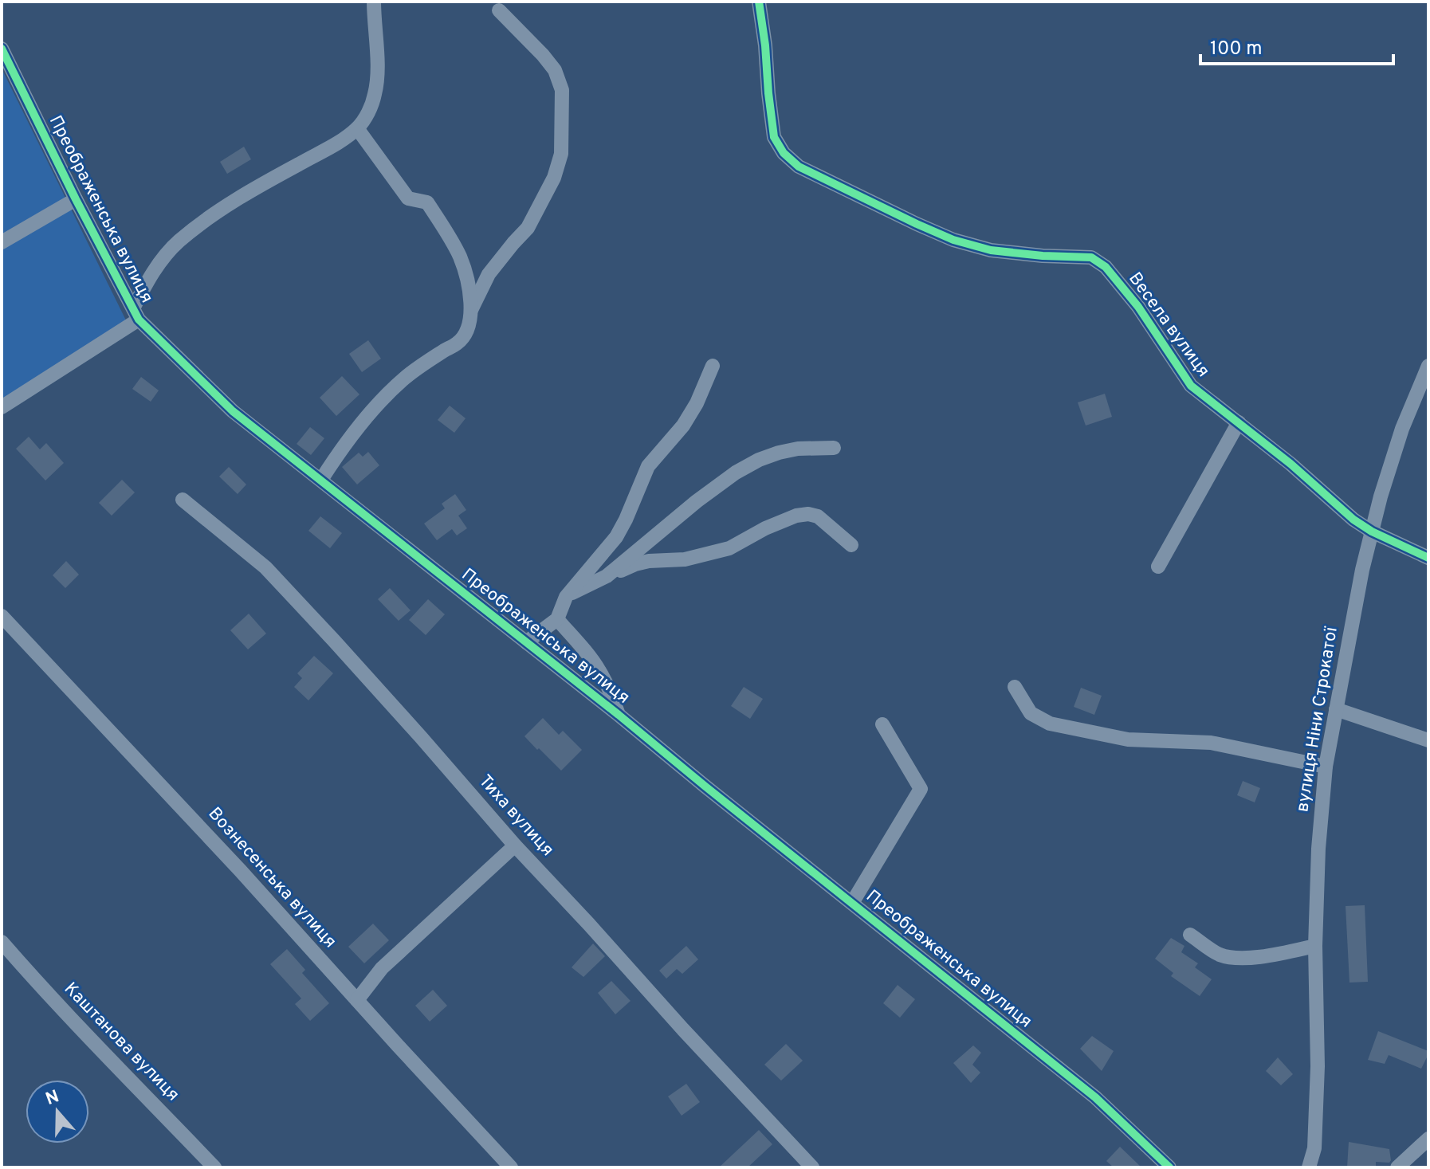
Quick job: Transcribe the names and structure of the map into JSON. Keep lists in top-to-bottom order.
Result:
{
  "streets": {
    "street": [
      "Преображенська вулиця",
      "Весела вулиця",
      "вулиця Ніни Строкатої",
      "Тиха вулиця",
      "Вознесенська вулиця",
      "Каштанова вулиця"
    ]
  },
  "crossings": [
    ["Весела вулиця", "вулиця Ніни Строкатої"]
  ],
  "scale_bar": "100 m",
  "north": "top"
}
